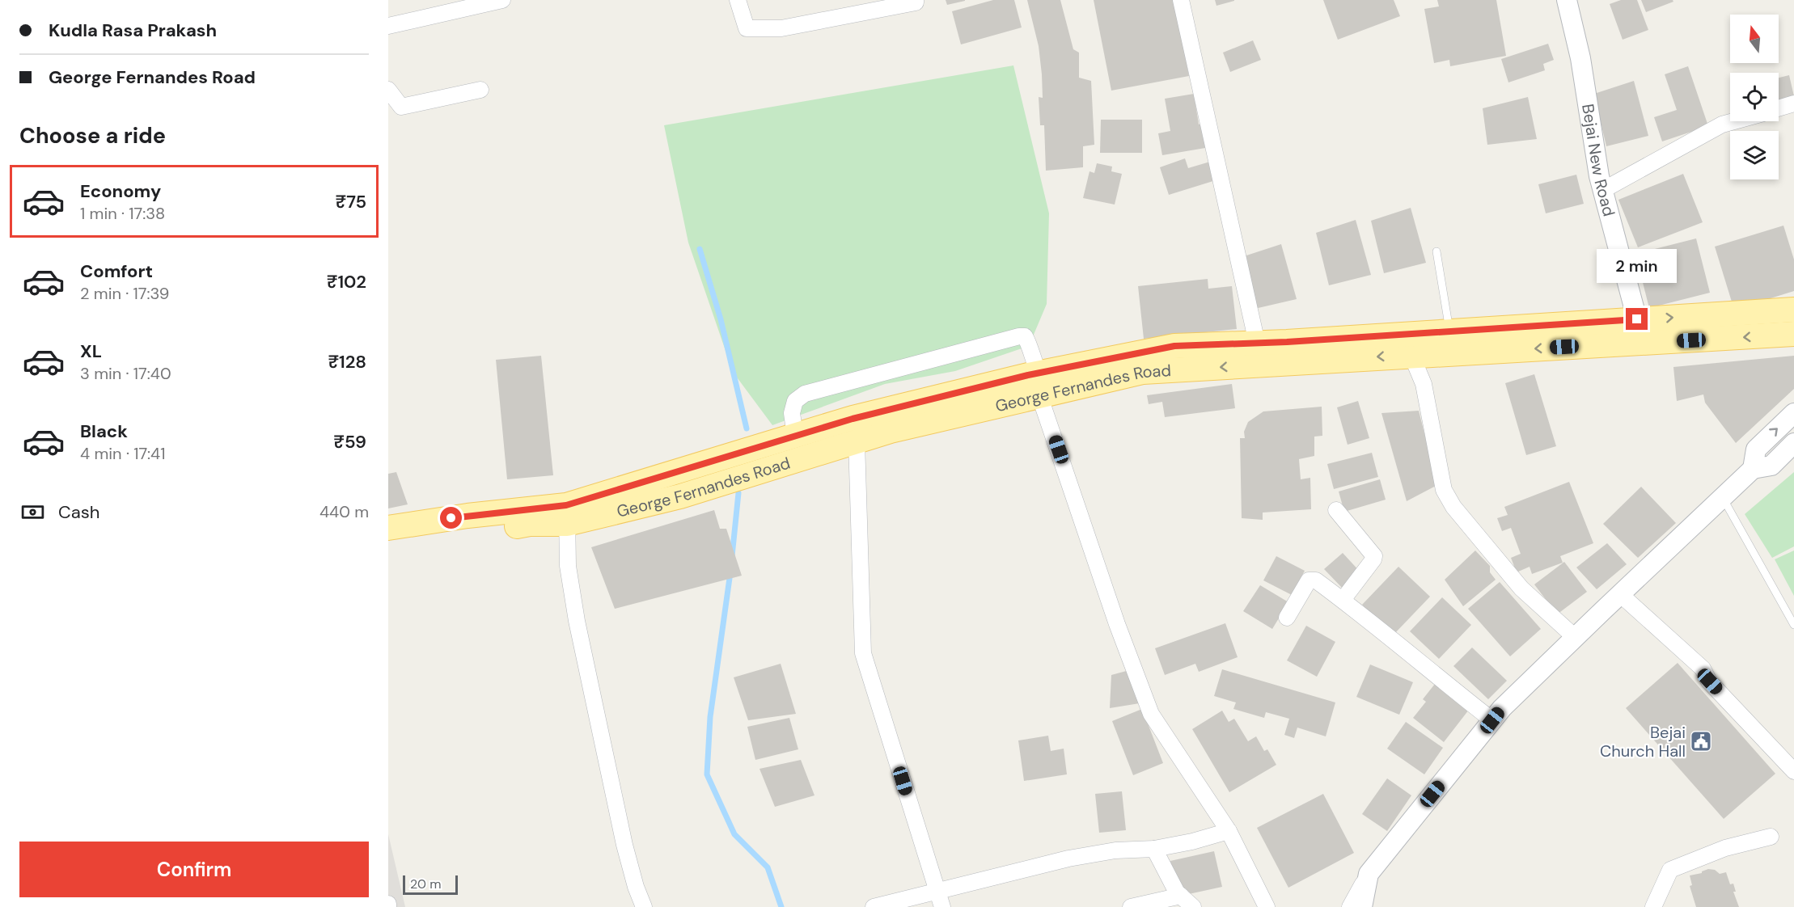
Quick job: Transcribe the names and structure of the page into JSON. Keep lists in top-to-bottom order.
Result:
{
  "streets": {
    "main road": ["George Fernandes Road"],
    "street": ["Bejai New Road"]
  },
  "crossings": [
    ["Bejai New Road", "George Fernandes Road"]
  ],
  "places": {
    "public building": ["Bejai Church Hall"]
  },
  "scale_bar": "20 m",
  "north": "top",
  "page": {
    "banner": ["Kudla Rasa Prakash", "George Fernandes Road"],
    "heading": "Choose a ride",
    "list": [
      {
        "name": "Economy",
        "note": "1 min · 17:38",
        "value": "₹75"
      },
      {
        "name": "Comfort",
        "note": "2 min · 17:39",
        "value": "₹102"
      },
      {
        "name": "XL",
        "note": "3 min · 17:40",
        "value": "₹128"
      },
      {
        "name": "Black",
        "note": "4 min · 17:41",
        "value": "₹59"
      }
    ],
    "bubble": "2 min",
    "pay": ["Cash", "440 m"],
    "buttons": "Confirm",
    "scale": "20 m"
  }
}
